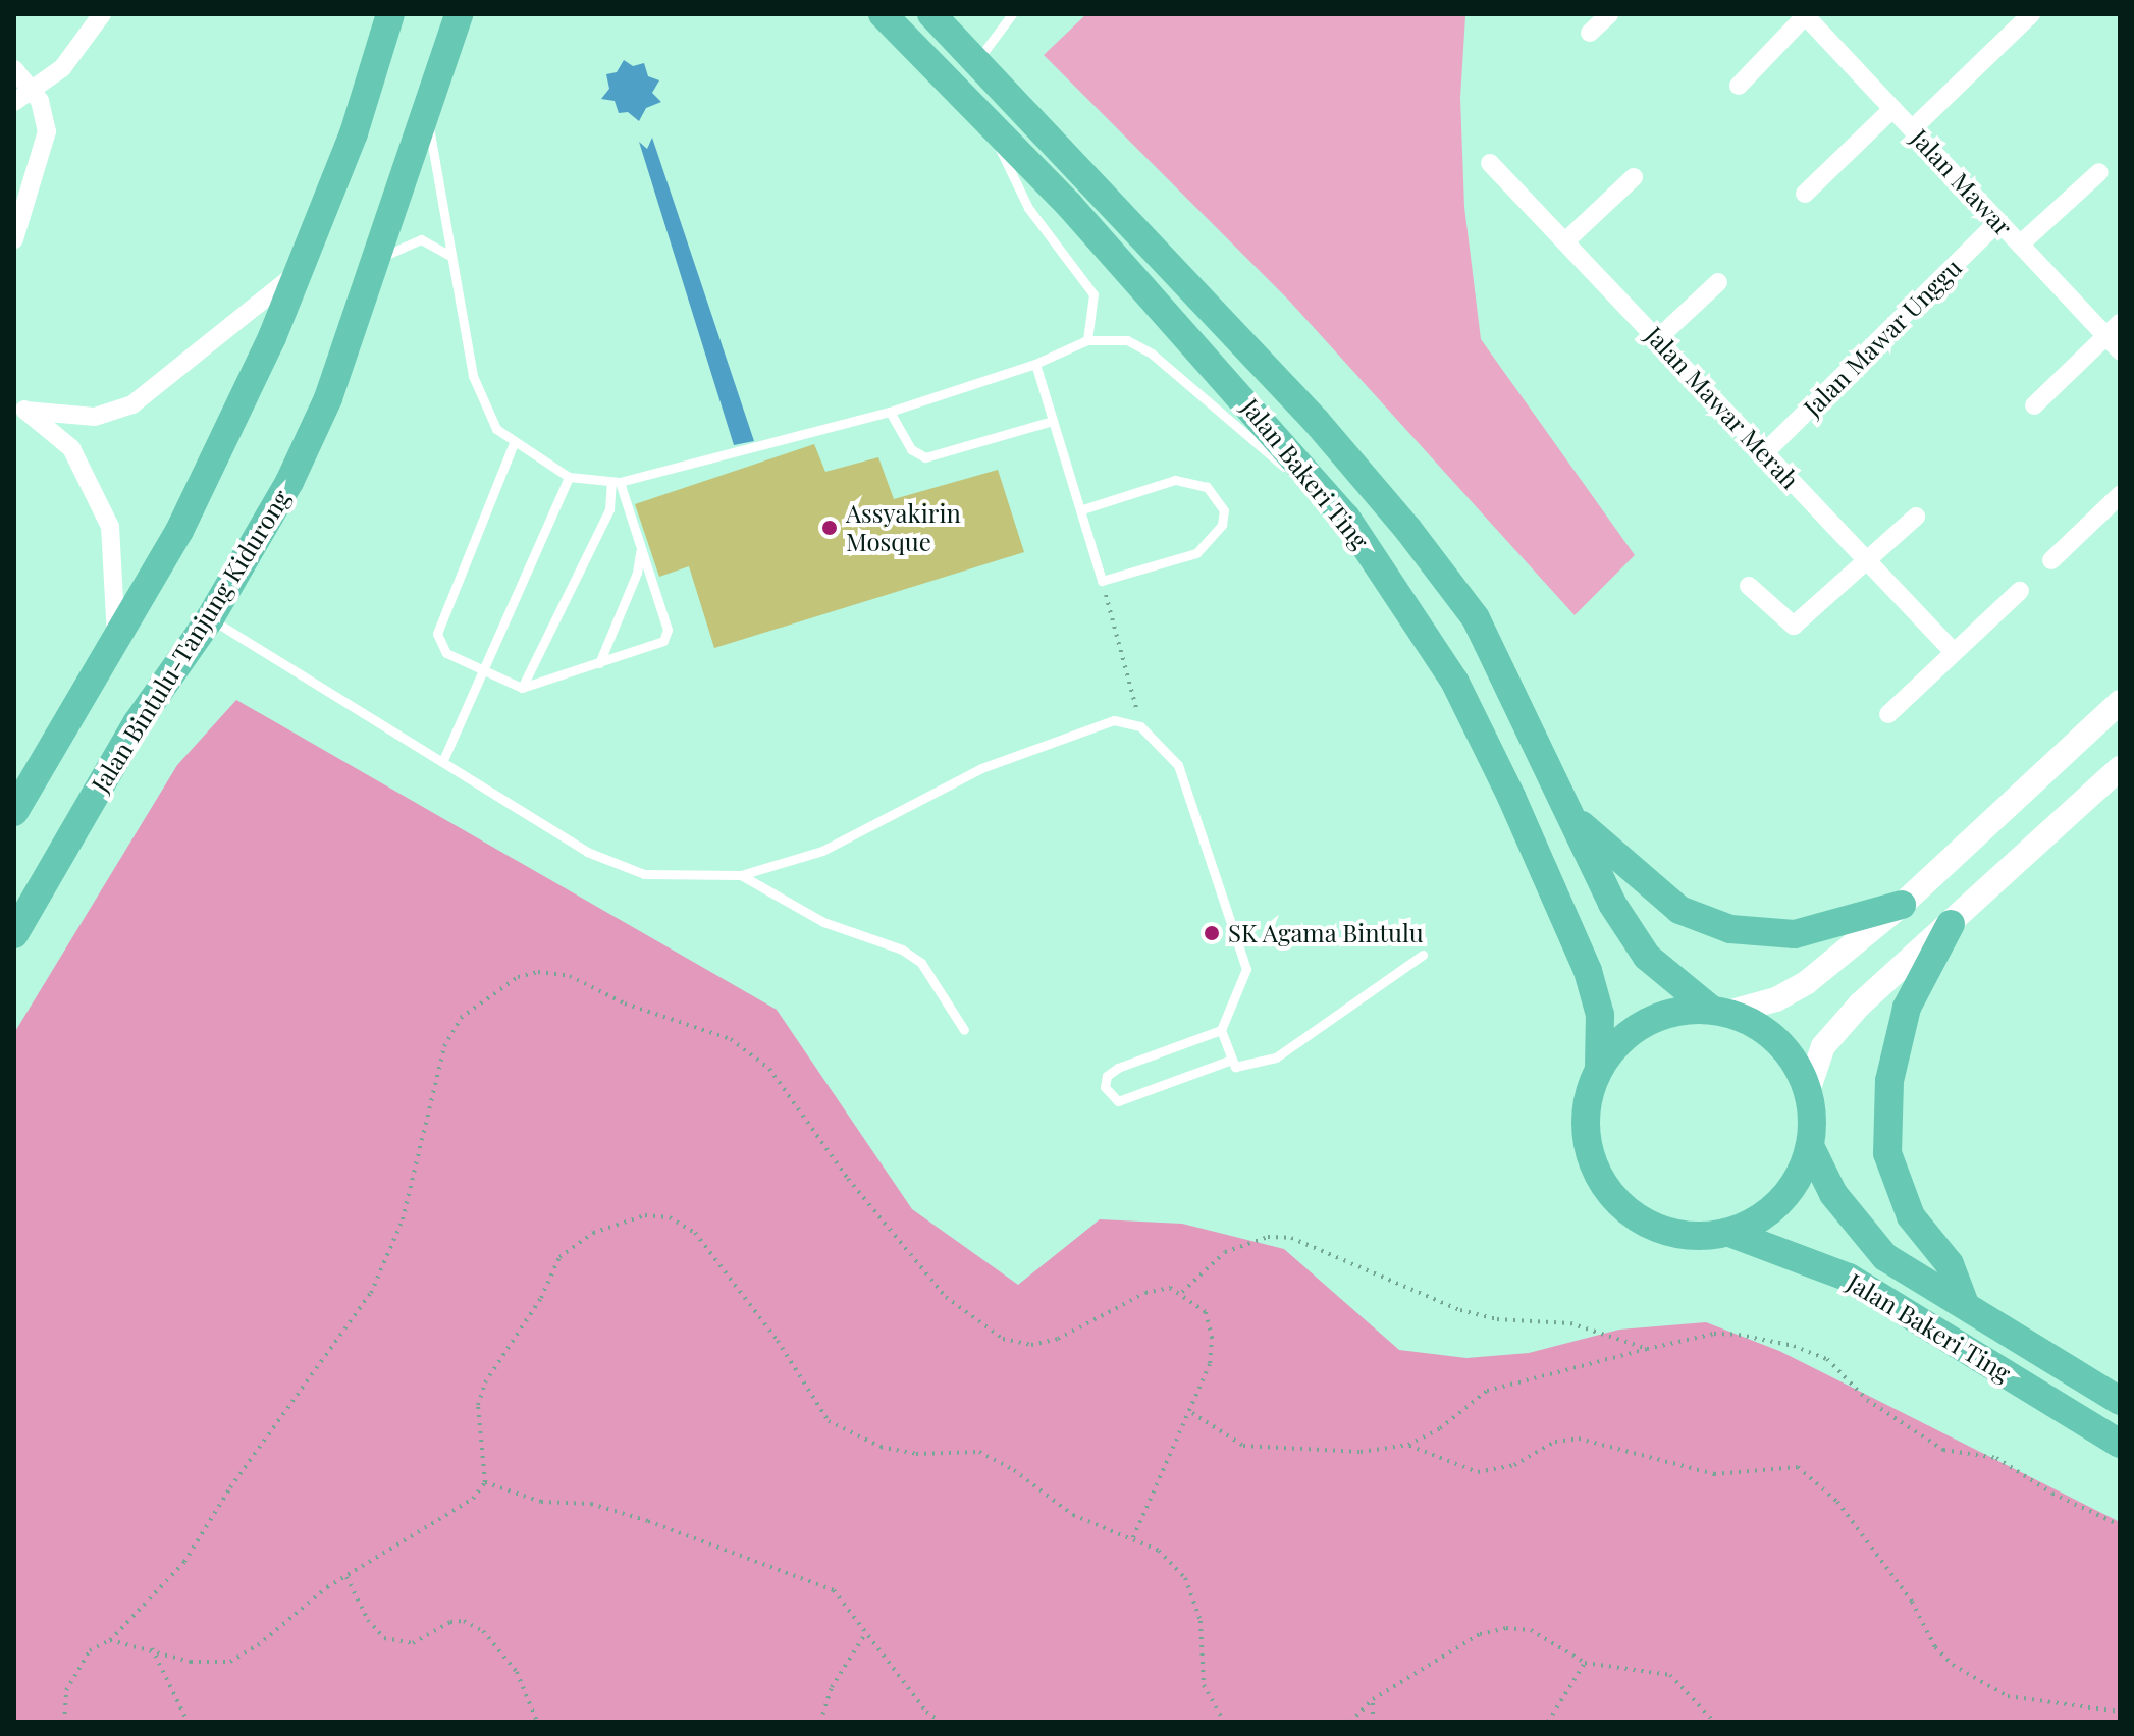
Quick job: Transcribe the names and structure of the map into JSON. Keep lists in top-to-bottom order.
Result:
{
  "streets": {
    "main road": ["Jalan Bakeri Ting", "Jalan Bintulu-Tanjung Kidurong"],
    "street": ["Jalan Mawar", "Jalan Mawar Unggu", "Jalan Mawar Merah"]
  },
  "crossings": [
    ["Jalan Mawar", "Jalan Mawar Unggu"],
    ["Jalan Mawar Unggu", "Jalan Mawar Merah"]
  ],
  "places": ["Assyakirin Mosque", "SK Agama Bintulu"]
}
